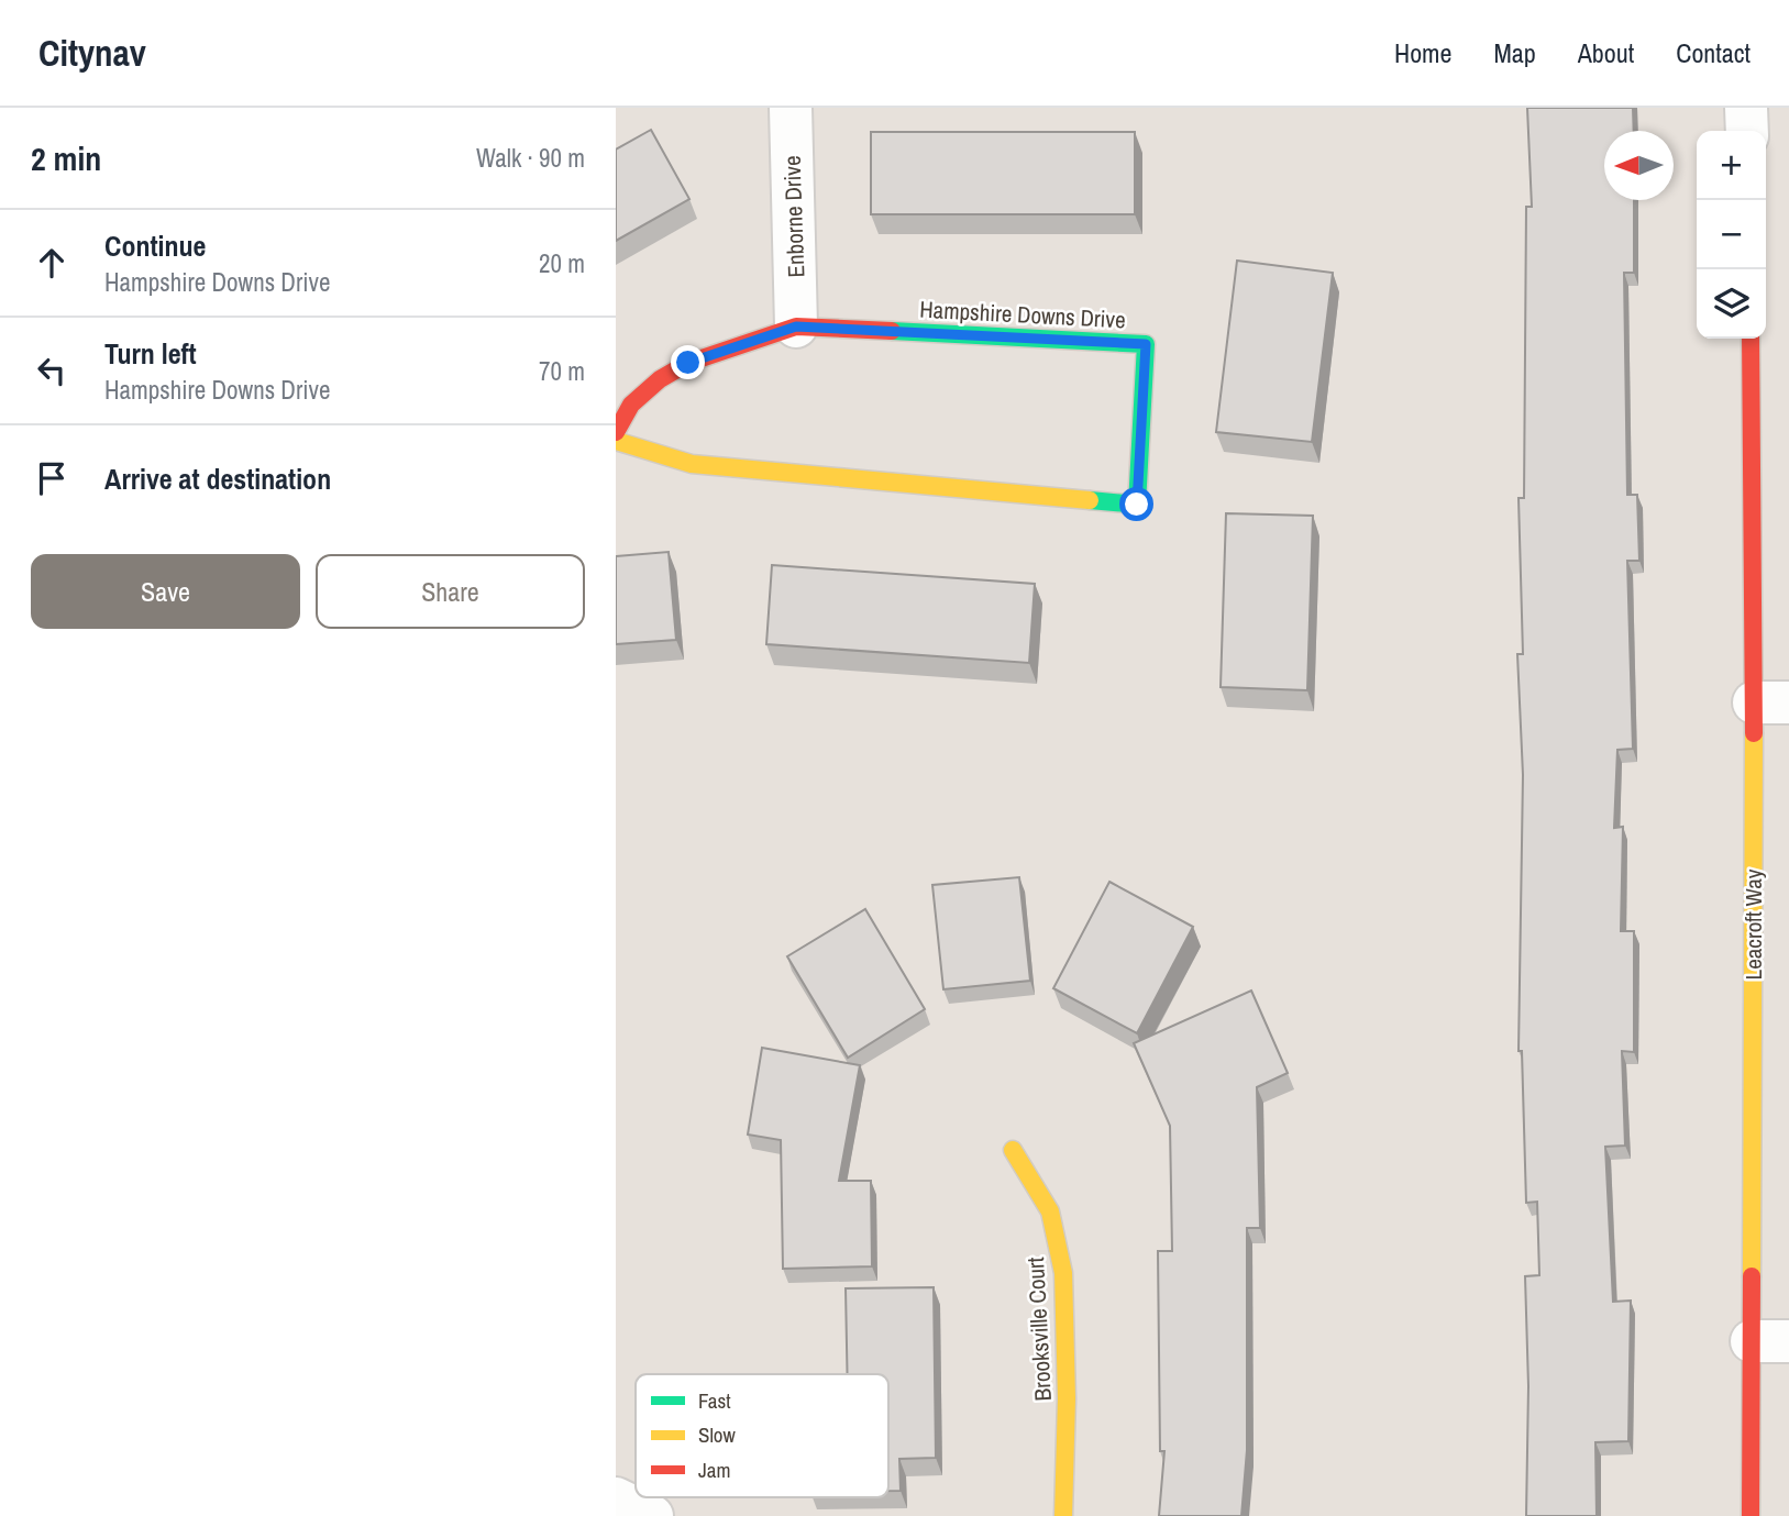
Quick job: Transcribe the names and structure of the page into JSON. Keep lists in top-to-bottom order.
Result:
{
  "streets": {
    "street": [
      "Enborne Drive",
      "Hampshire Downs Drive",
      "Leacroft Way",
      "Brooksville Court"
    ]
  },
  "crossings": [
    ["Enborne Drive", "Hampshire Downs Drive"]
  ],
  "legend": ["Fast", "Slow", "Jam"],
  "north": "left",
  "page": {
    "header": "Citynav",
    "nav": [
      "Home",
      "Map",
      "About",
      "Contact"
    ],
    "heading": ["2 min", "Walk · 90 m"],
    "map_buttons": ["+", "−"],
    "list": [
      ["Continue", "Hampshire Downs Drive", "20 m"],
      ["Turn left", "Hampshire Downs Drive", "70 m"],
      "Arrive at destination"
    ],
    "buttons": ["Save", "Share"]
  }
}
